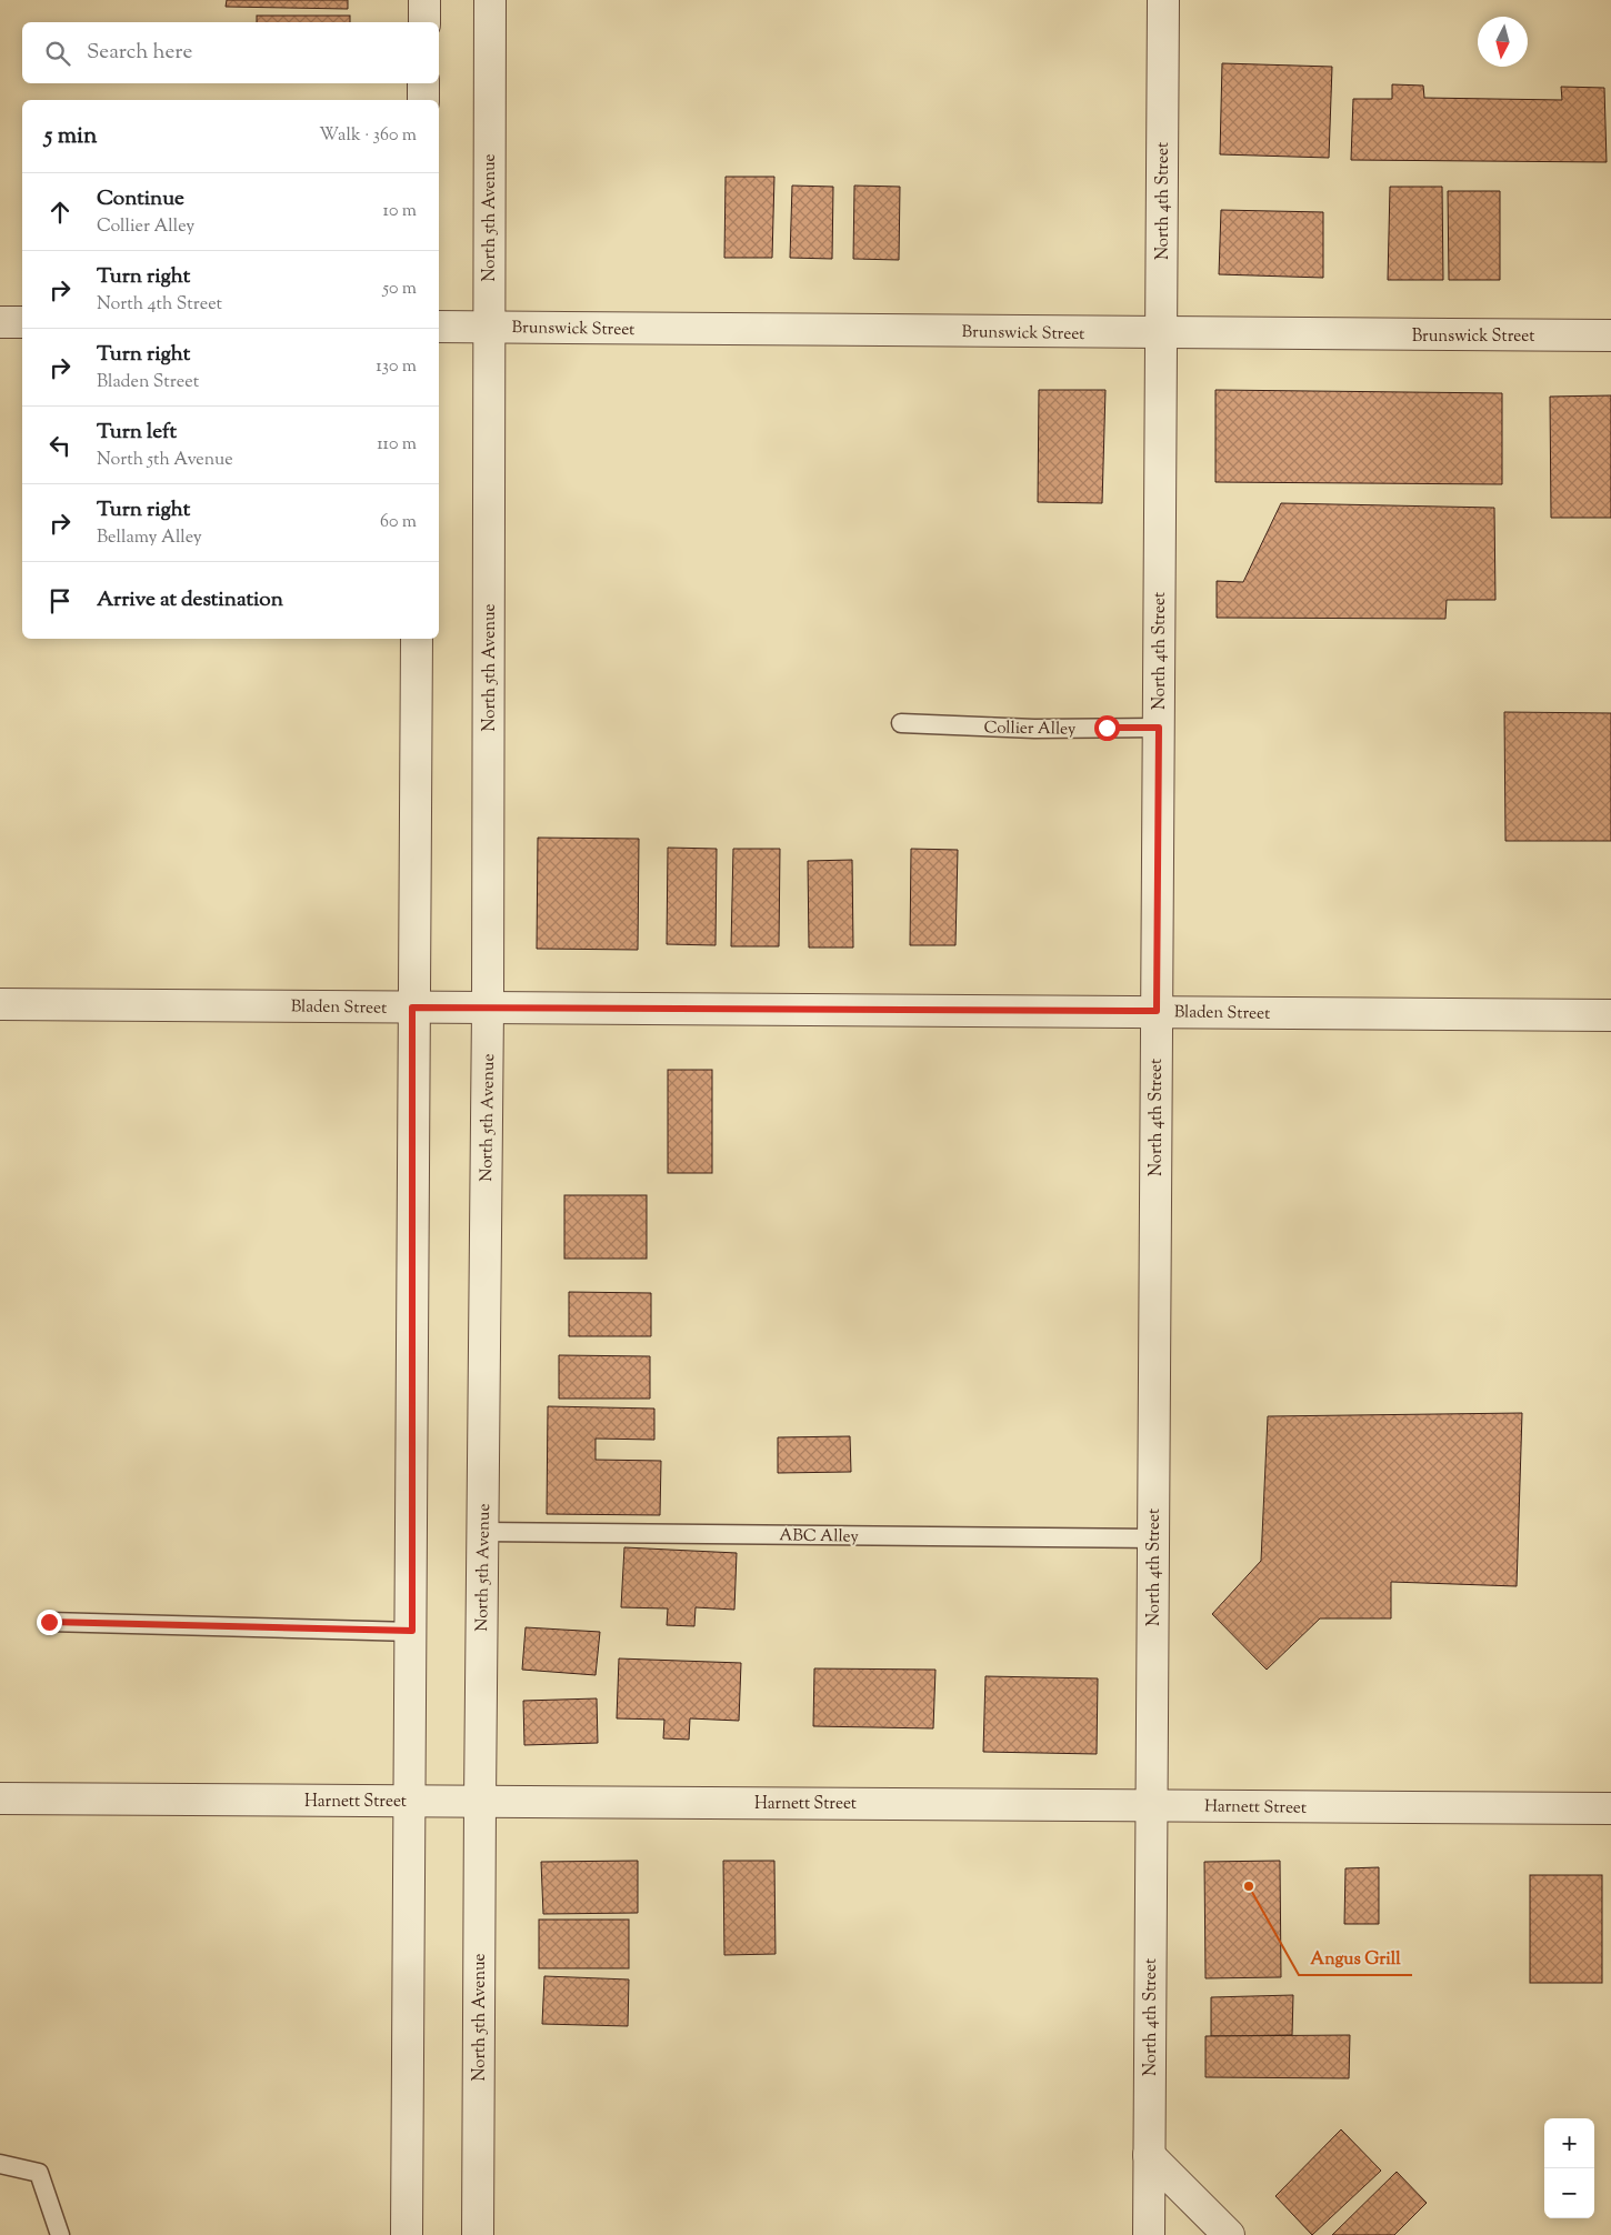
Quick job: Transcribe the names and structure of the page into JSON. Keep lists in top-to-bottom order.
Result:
{
  "streets": {
    "street": [
      "North 4th Street",
      "North 5th Avenue",
      "Brunswick Street",
      "Bladen Street",
      "Harnett Street"
    ],
    "lane": ["Collier Alley", "ABC Alley"]
  },
  "crossings": [
    ["North 4th Street", "Brunswick Street"],
    ["North 4th Street", "Collier Alley"],
    ["North 4th Street", "Bladen Street"],
    ["North 4th Street", "ABC Alley"],
    ["North 4th Street", "Harnett Street"],
    ["North 5th Avenue", "Brunswick Street"],
    ["North 5th Avenue", "Bladen Street"],
    ["North 5th Avenue", "ABC Alley"],
    ["North 5th Avenue", "Harnett Street"]
  ],
  "places": ["Angus Grill"],
  "north": "bottom",
  "page": {
    "search": "Search here",
    "heading": ["5 min", "Walk · 360 m"],
    "list": [
      ["Continue", "Collier Alley", "10 m"],
      ["Turn right", "North 4th Street", "50 m"],
      ["Turn right", "Bladen Street", "130 m"],
      ["Turn left", "North 5th Avenue", "110 m"],
      ["Turn right", "Bellamy Alley", "60 m"],
      "Arrive at destination"
    ],
    "map_buttons": ["+", "−"]
  }
}
